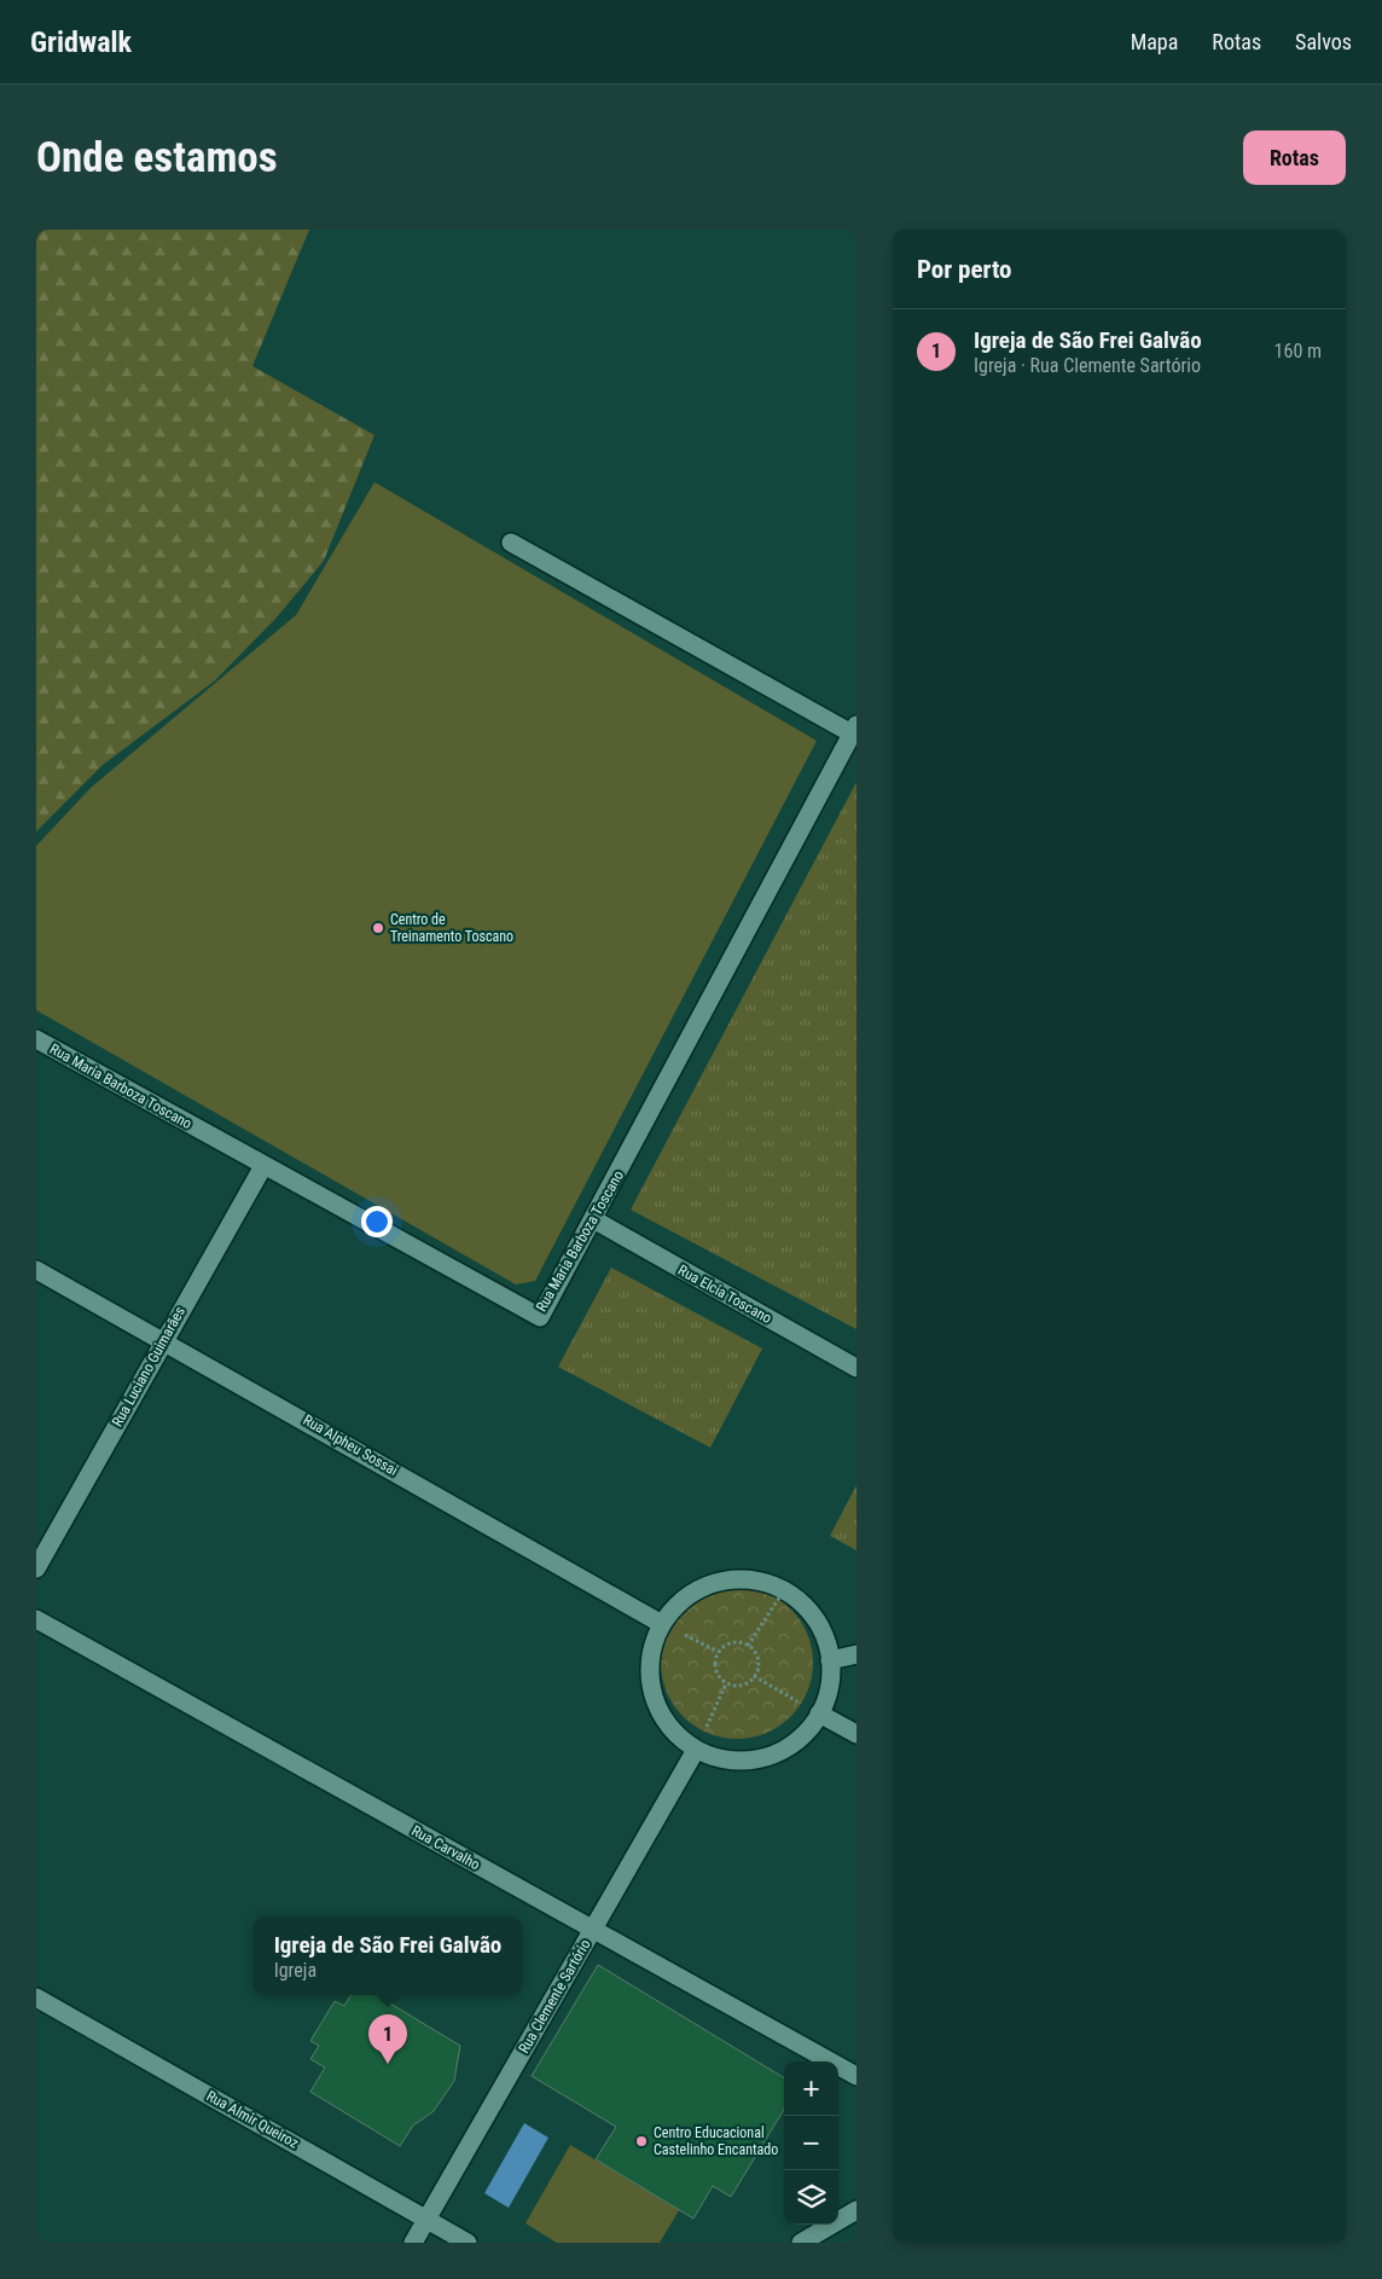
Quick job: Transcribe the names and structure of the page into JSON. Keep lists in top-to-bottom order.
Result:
{
  "streets": {
    "street": [
      "Rua Maria Barboza Toscano",
      "Rua Elcia Toscano",
      "Rua Luciano Guimarães",
      "Rua Alpheu Sossai",
      "Rua Carvalho",
      "Rua Clemente Sartório",
      "Rua Almir Queiroz"
    ]
  },
  "crossings": [
    ["Rua Maria Barboza Toscano", "Rua Elcia Toscano"],
    ["Rua Maria Barboza Toscano", "Rua Luciano Guimarães"],
    ["Rua Luciano Guimarães", "Rua Alpheu Sossai"],
    ["Rua Carvalho", "Rua Clemente Sartório"],
    ["Rua Clemente Sartório", "Rua Almir Queiroz"]
  ],
  "places": ["Centro de Treinamento Toscano", "Centro Educacional Castelinho Encantado"],
  "page": {
    "header": "Gridwalk",
    "nav": ["Mapa", "Rotas", "Salvos"],
    "buttons": "Rotas",
    "title": "Onde estamos",
    "heading": "Por perto",
    "list": [
      {
        "mark": "1",
        "name": "Igreja de São Frei Galvão",
        "note": "Igreja · Rua Clemente Sartório",
        "value": "160 m"
      }
    ],
    "popup": ["Igreja de São Frei Galvão", "Igreja"],
    "pins": "1",
    "map_buttons": ["+", "−"]
  }
}
